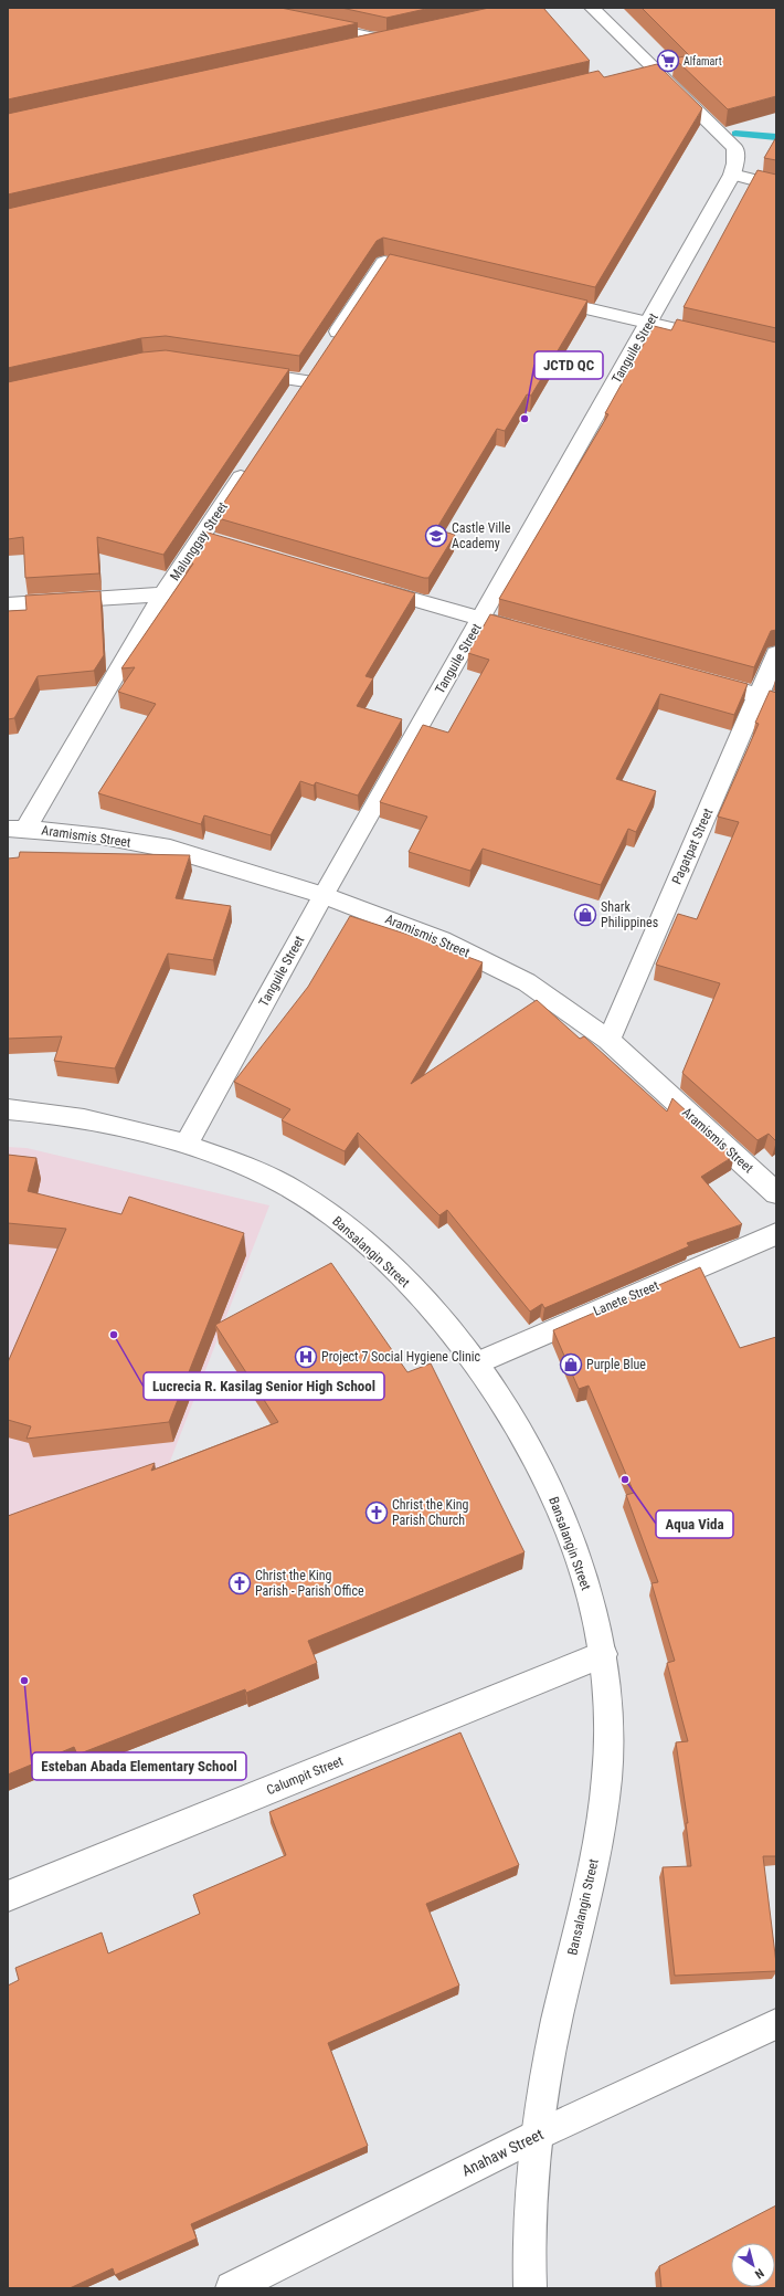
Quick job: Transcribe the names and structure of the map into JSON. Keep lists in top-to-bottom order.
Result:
{
  "streets": {
    "street": [
      "Tanguile Street",
      "Malunggay Street",
      "Aramismis Street",
      "Pagatpat Street",
      "Bansalangin Street",
      "Lanete Street",
      "Calumpit Street",
      "Anahaw Street"
    ]
  },
  "crossings": [
    ["Tanguile Street", "Aramismis Street"],
    ["Tanguile Street", "Bansalangin Street"],
    ["Malunggay Street", "Aramismis Street"],
    ["Aramismis Street", "Pagatpat Street"],
    ["Bansalangin Street", "Lanete Street"],
    ["Bansalangin Street", "Calumpit Street"],
    ["Bansalangin Street", "Anahaw Street"]
  ],
  "places": {
    "supermarket": ["Alfamart"],
    "other": [
      "JCTD QC",
      "Lucrecia R. Kasilag Senior High School",
      "Aqua Vida",
      "Esteban Abada Elementary School"
    ],
    "school or university": ["Castle Ville Academy"],
    "shop": ["Shark Philippines", "Purple Blue"],
    "hospital": ["Project 7 Social Hygiene Clinic"],
    "church": ["Christ the King Parish Church", "Christ the King Parish - Parish Office"]
  },
  "north": "bottom right"
}
